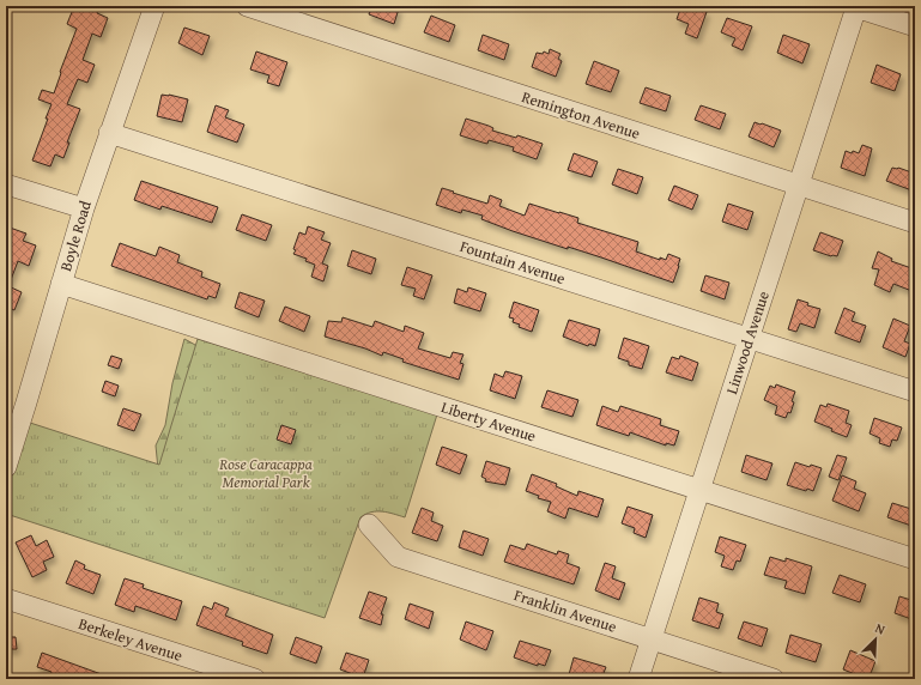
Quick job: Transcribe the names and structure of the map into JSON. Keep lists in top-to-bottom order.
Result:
{
  "streets": {
    "street": [
      "Remington Avenue",
      "Boyle Road",
      "Fountain Avenue",
      "Linwood Avenue",
      "Liberty Avenue",
      "Franklin Avenue",
      "Berkeley Avenue"
    ]
  },
  "crossings": [
    ["Remington Avenue", "Linwood Avenue"],
    ["Boyle Road", "Fountain Avenue"],
    ["Boyle Road", "Liberty Avenue"],
    ["Fountain Avenue", "Linwood Avenue"],
    ["Linwood Avenue", "Liberty Avenue"],
    ["Linwood Avenue", "Franklin Avenue"]
  ],
  "parks": ["Rose Caracappa Memorial Park"],
  "north": "top right"
}
